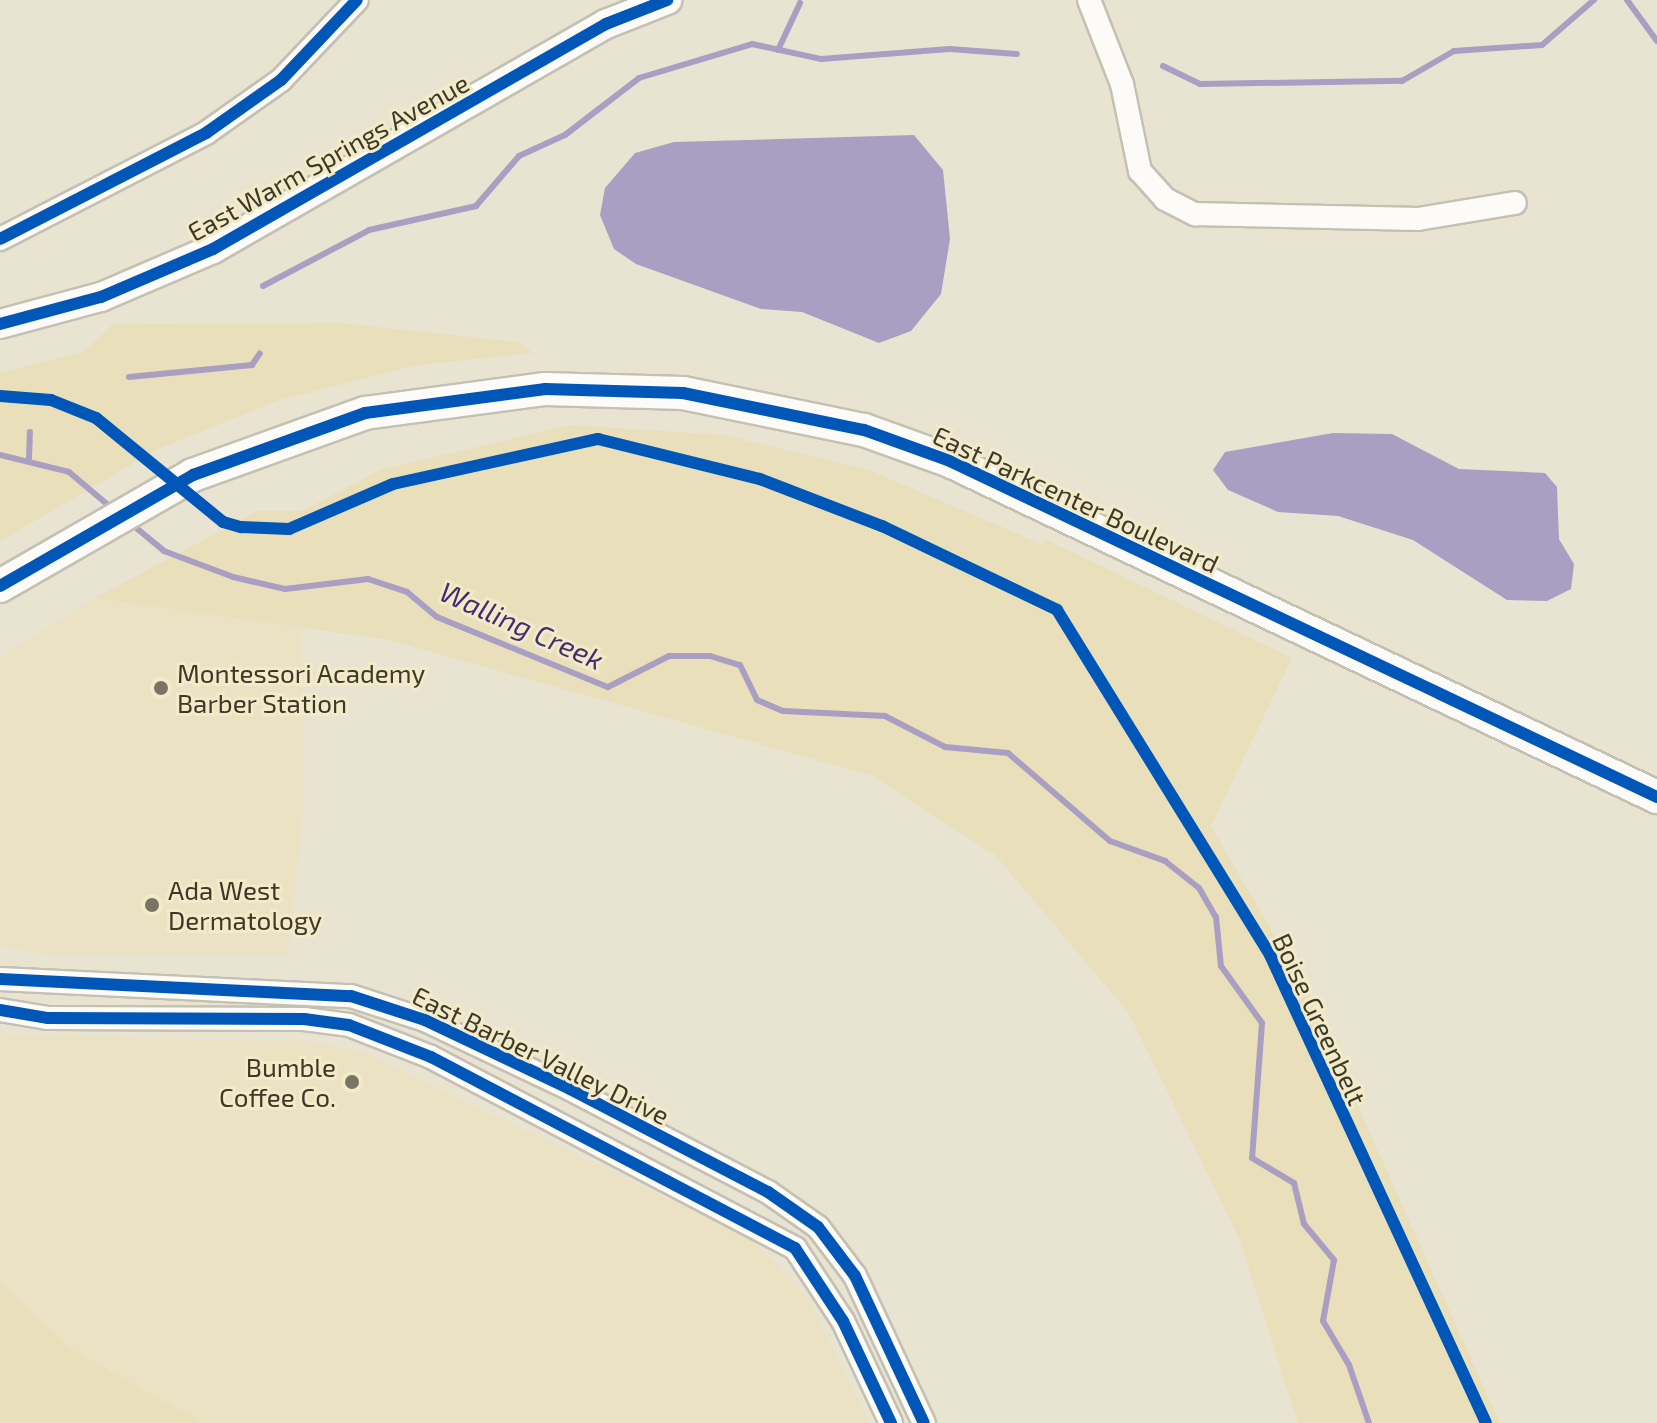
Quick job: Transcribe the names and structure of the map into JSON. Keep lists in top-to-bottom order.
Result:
{
  "streets": {
    "main road": ["East Parkcenter Boulevard"],
    "street": ["East Warm Springs Avenue", "East Barber Valley Drive"],
    "cycle path": ["Boise Greenbelt"]
  },
  "water": ["Walling Creek"],
  "places": ["Montessori Academy Barber Station", "Ada West Dermatology", "Bumble Coffee Co."]
}
